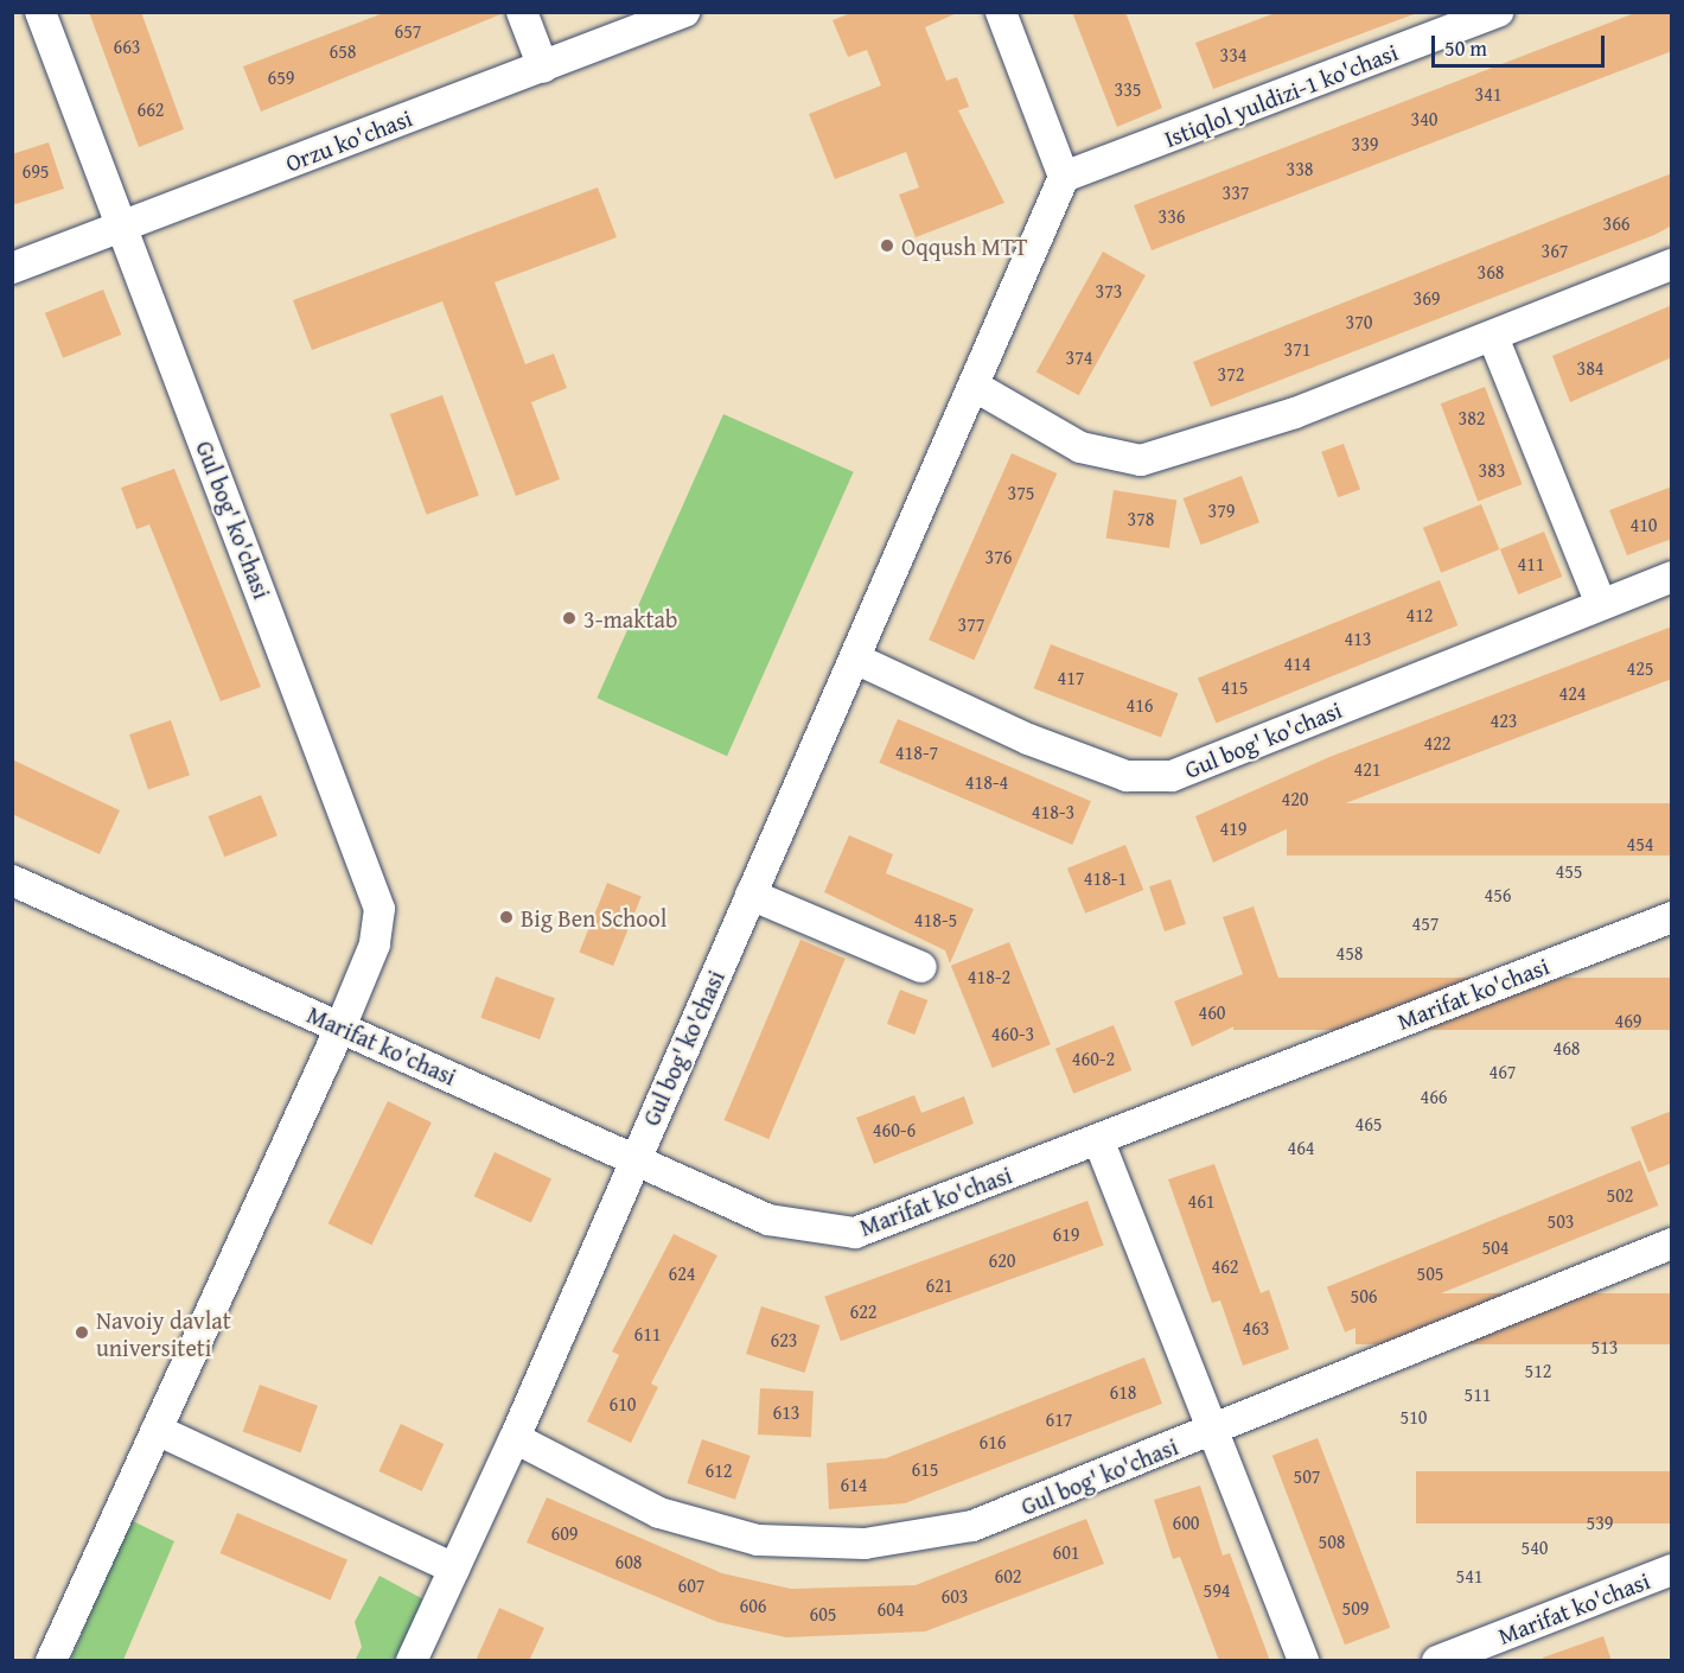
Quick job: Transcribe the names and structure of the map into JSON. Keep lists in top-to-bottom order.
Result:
{
  "streets": {
    "street": [
      "Istiqlol yuldizi-1 ko'chasi",
      "Orzu ko'chasi",
      "Gul bog' ko'chasi",
      "Marifat ko'chasi"
    ]
  },
  "crossings": [
    ["Istiqlol yuldizi-1 ko'chasi", "Gul bog' ko'chasi"],
    ["Orzu ko'chasi", "Gul bog' ko'chasi"],
    ["Gul bog' ko'chasi", "Marifat ko'chasi"]
  ],
  "places": [
    "Oqqush MTT",
    "3-maktab",
    "Big Ben School",
    "Navoiy davlat universiteti"
  ],
  "house_numbers": [
    "657",
    "663",
    "658",
    "334",
    "659",
    "335",
    "341",
    "662",
    "340",
    "339",
    "338",
    "695",
    "337",
    "336",
    "366",
    "367",
    "368",
    "373",
    "369",
    "370",
    "371",
    "374",
    "384",
    "372",
    "382",
    "383",
    "375",
    "379",
    "378",
    "410",
    "376",
    "411",
    "412",
    "377",
    "413",
    "414",
    "425",
    "417",
    "415",
    "424",
    "416",
    "423",
    "422",
    "418-7",
    "421",
    "418-4",
    "420",
    "418-3",
    "419",
    "454",
    "455",
    "418-1",
    "456",
    "418-5",
    "457",
    "458",
    "418-2",
    "460",
    "469",
    "460-3",
    "468",
    "460-2",
    "467",
    "466",
    "465",
    "460-6",
    "464",
    "502",
    "461",
    "503",
    "619",
    "504",
    "620",
    "462",
    "624",
    "505",
    "621",
    "506",
    "622",
    "463",
    "611",
    "623",
    "513",
    "512",
    "618",
    "511",
    "610",
    "613",
    "510",
    "617",
    "616",
    "615",
    "612",
    "507",
    "614",
    "600",
    "539",
    "609",
    "508",
    "540",
    "601",
    "608",
    "602",
    "541",
    "607",
    "594",
    "603",
    "606",
    "509",
    "604",
    "605"
  ],
  "scale_bar": "50 m"
}
